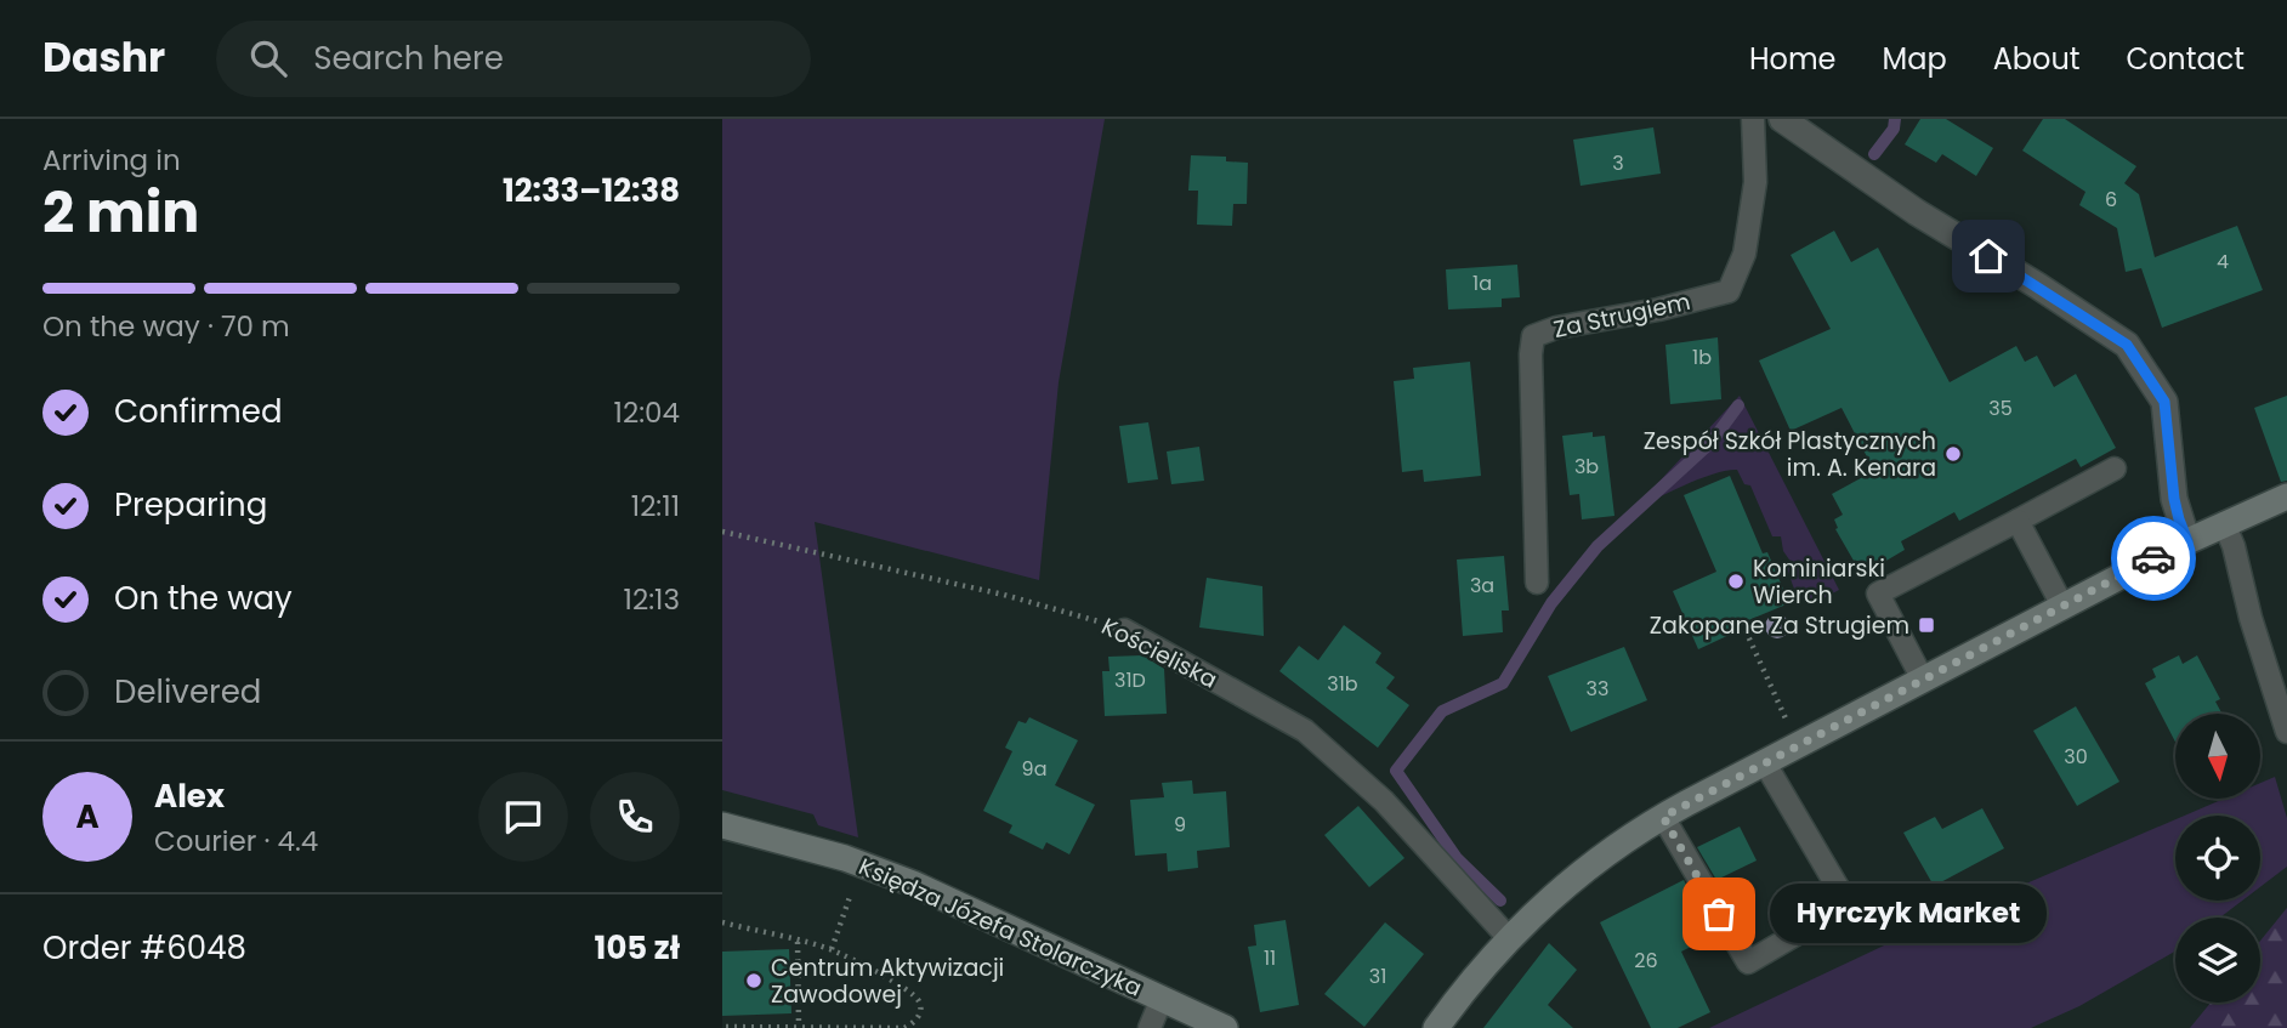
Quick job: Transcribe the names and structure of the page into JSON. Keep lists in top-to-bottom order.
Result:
{
  "streets": {
    "main road": ["Księdza Józefa Stolarczyka"],
    "lane": ["Za Strugiem", "Kościeliska"]
  },
  "places": {
    "other": [
      "Zespół Szkół Plastycznych im. A. Kenara",
      "Kominiarski Wierch",
      "Hyrczyk Market",
      "Centrum Aktywizacji Zawodowej"
    ],
    "transit": ["Zakopane Za Strugiem"]
  },
  "house_numbers": [
    "3",
    "6",
    "4",
    "1a",
    "1b",
    "35",
    "3b",
    "3a",
    "31D",
    "31b",
    "33",
    "30",
    "9a",
    "9",
    "11",
    "26",
    "31"
  ],
  "north": "bottom",
  "page": {
    "header": "Dashr",
    "search": "Search here",
    "nav": [
      "Home",
      "Map",
      "About",
      "Contact"
    ],
    "heading": ["2 min", "Arriving in", "12:33–12:38"],
    "panel": [
      "Alex",
      "Courier · 4.4",
      "Order #6048",
      "105 zł"
    ],
    "bar": "On the way · 70 m",
    "list": [
      ["Confirmed", "12:04"],
      ["Preparing", "12:11"],
      ["On the way", "12:13"],
      "Delivered"
    ],
    "round": "A",
    "bubble": "Hyrczyk Market"
  }
}
